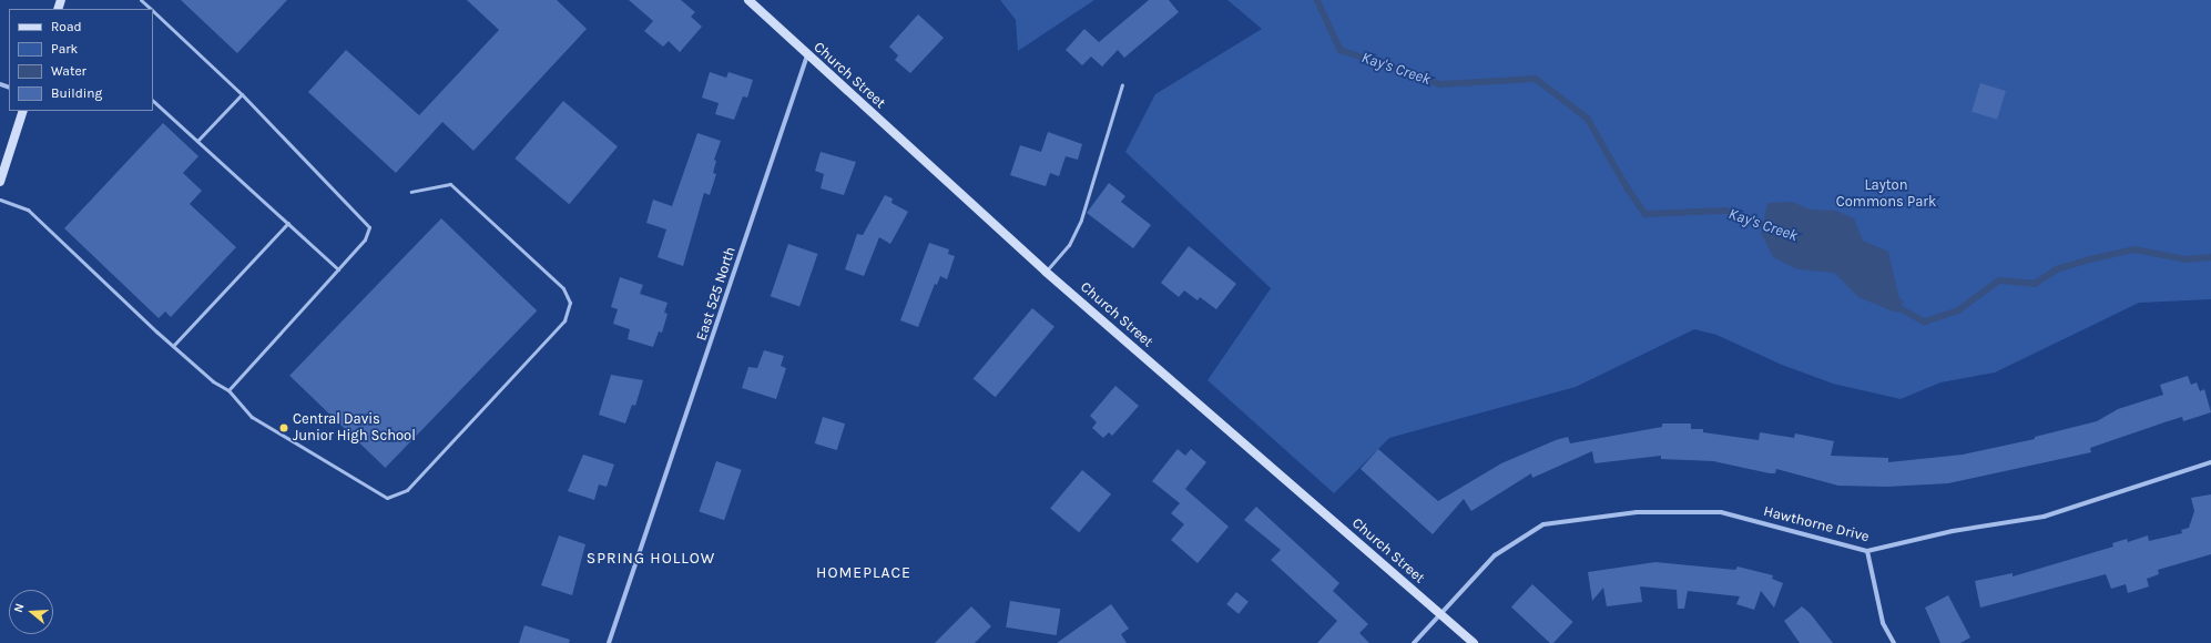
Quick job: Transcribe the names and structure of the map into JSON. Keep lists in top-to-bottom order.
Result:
{
  "streets": {
    "street": ["Church Street", "East 525 North", "Hawthorne Drive"]
  },
  "crossings": [
    ["Church Street", "East 525 North"],
    ["Church Street", "Hawthorne Drive"]
  ],
  "districts": ["SPRING HOLLOW", "HOMEPLACE"],
  "water": ["Kay's Creek"],
  "parks": ["Layton Commons Park"],
  "places": ["Central Davis Junior High School"],
  "legend": [
    "Road",
    "Park",
    "Water",
    "Building"
  ],
  "north": "left"
}
